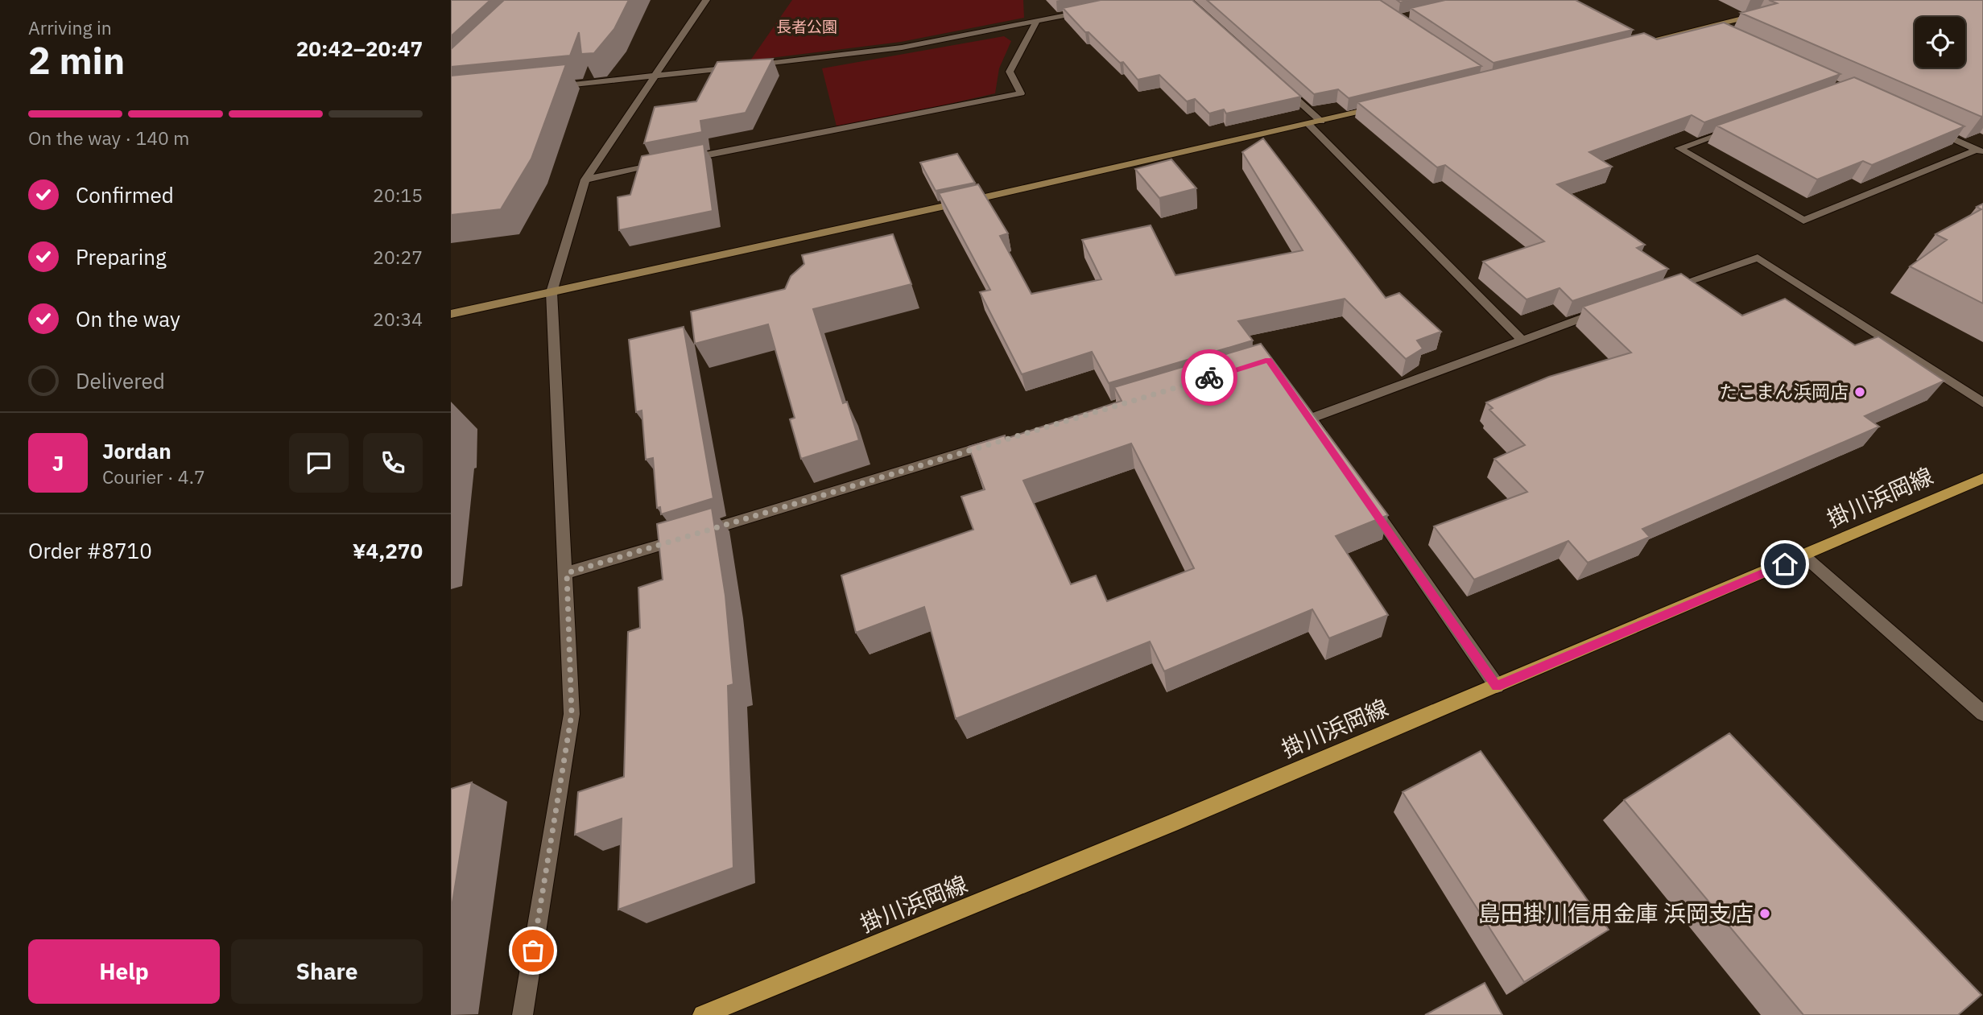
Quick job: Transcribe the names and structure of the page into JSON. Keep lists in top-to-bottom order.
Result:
{
  "streets": {
    "main road": ["掛川浜岡線"]
  },
  "parks": ["長者公園"],
  "places": ["たこまん浜岡店", "島田掛川信用金庫 浜岡支店"],
  "page": {
    "heading": ["2 min", "Arriving in", "20:42–20:47"],
    "panel": [
      "Jordan",
      "Courier · 4.7",
      "Order #8710",
      "¥4,270"
    ],
    "bar": "On the way · 140 m",
    "list": [
      ["Confirmed", "20:15"],
      ["Preparing", "20:27"],
      ["On the way", "20:34"],
      "Delivered"
    ],
    "round": "J",
    "buttons": ["Help", "Share"]
  }
}
